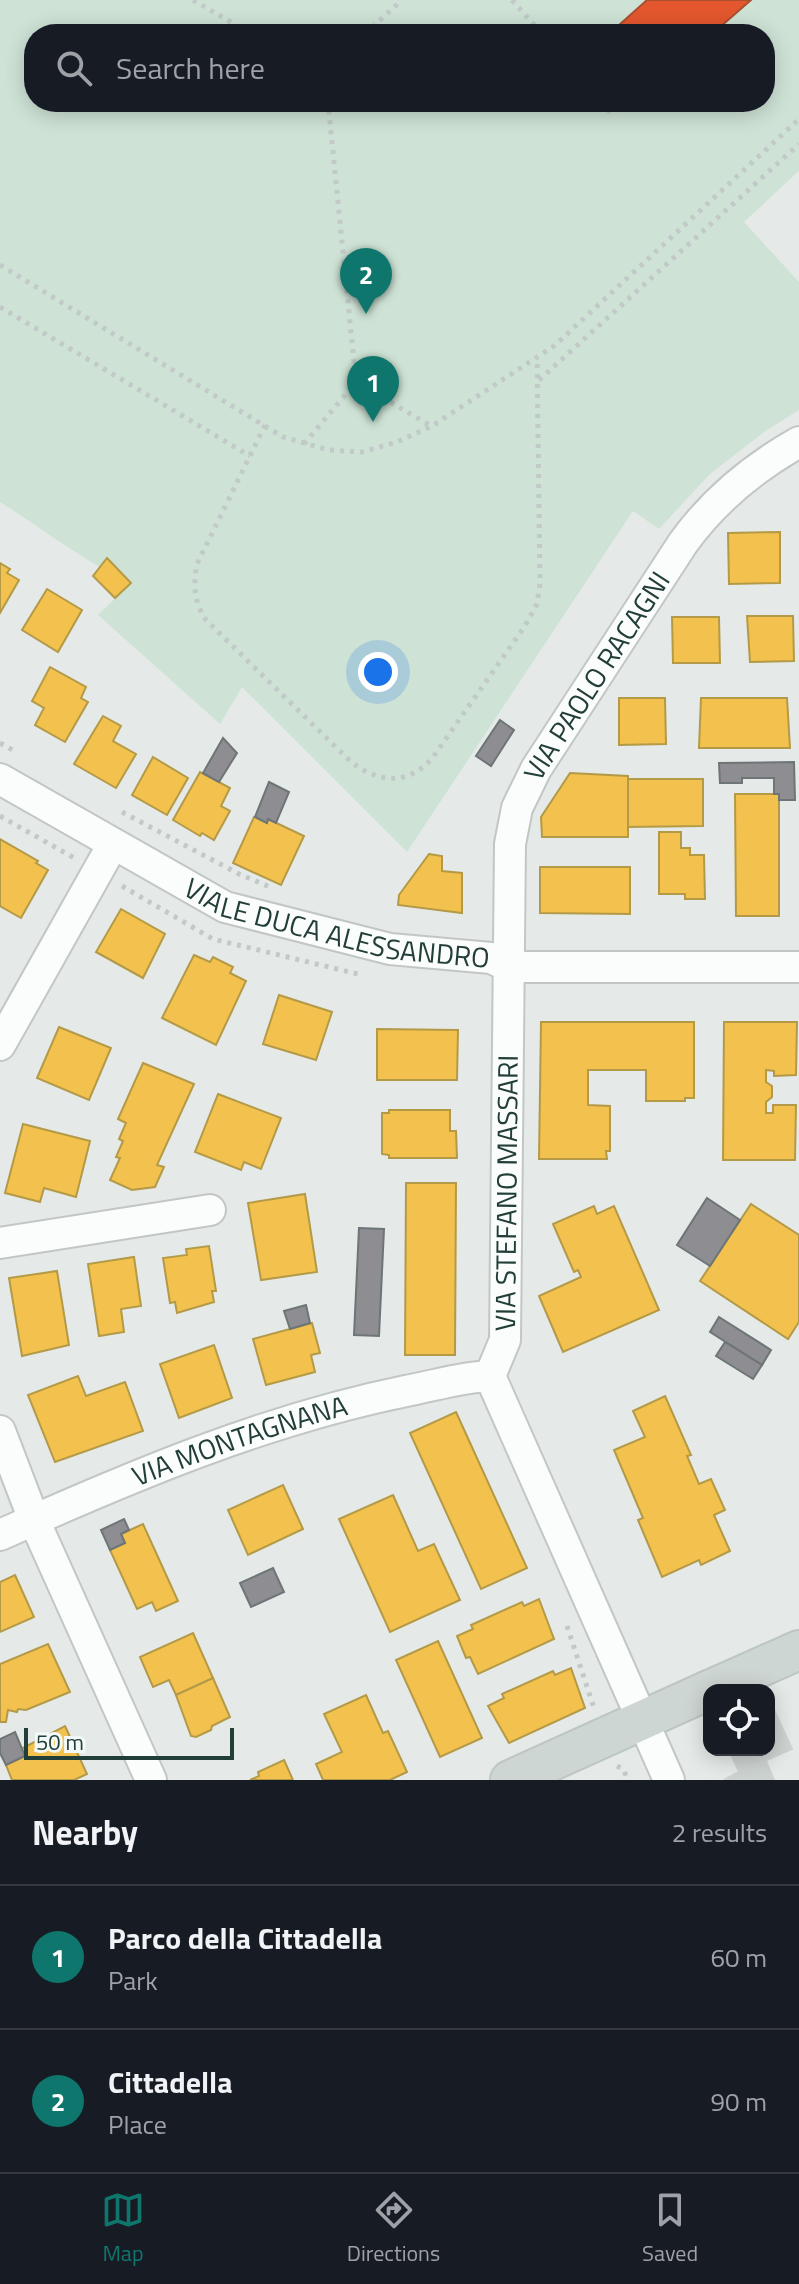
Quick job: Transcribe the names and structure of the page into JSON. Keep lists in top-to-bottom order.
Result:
{
  "streets": {
    "street": [
      "VIA PAOLO RACAGNI",
      "VIALE DUCA ALESSANDRO",
      "VIA STEFANO MASSARI",
      "VIA MONTAGNANA"
    ]
  },
  "crossings": [
    ["VIA PAOLO RACAGNI", "VIALE DUCA ALESSANDRO"],
    ["VIA PAOLO RACAGNI", "VIA STEFANO MASSARI"],
    ["VIALE DUCA ALESSANDRO", "VIA STEFANO MASSARI"],
    ["VIA STEFANO MASSARI", "VIA MONTAGNANA"]
  ],
  "scale_bar": "50 m",
  "page": {
    "search": "Search here",
    "pins": ["2", "1"],
    "scale": "50 m",
    "heading": ["Nearby", "2 results"],
    "list": [
      {
        "mark": "1",
        "name": "Parco della Cittadella",
        "note": "Park",
        "value": "60 m"
      },
      {
        "mark": "2",
        "name": "Cittadella",
        "note": "Place",
        "value": "90 m"
      }
    ],
    "nav": ["Map", "Directions", "Saved"]
  }
}
